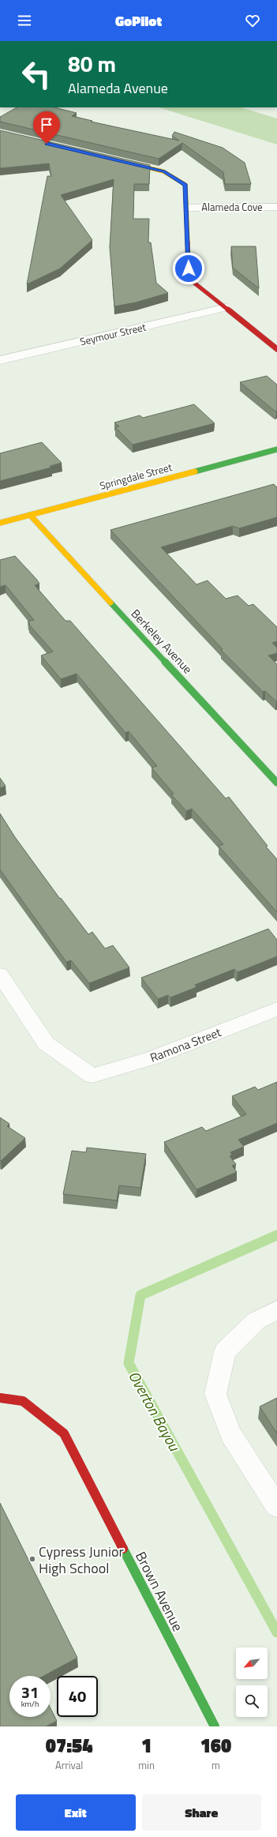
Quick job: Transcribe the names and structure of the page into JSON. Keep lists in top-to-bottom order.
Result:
{
  "streets": {
    "street": [
      "Alameda Cove",
      "Seymour Street",
      "Springdale Street",
      "Berkeley Avenue",
      "Ramona Street",
      "Brown Avenue"
    ]
  },
  "crossings": [
    ["Springdale Street", "Berkeley Avenue"]
  ],
  "water": ["Overton Bayou"],
  "places": ["Cypress Junior High School"],
  "north": "bottom left",
  "page": {
    "header": "GoPilot",
    "turn": ["80 m", "Alameda Avenue"],
    "speed": "31 km/h",
    "limit": "40",
    "eta": [
      "07:54",
      "Arrival",
      "1",
      "min",
      "160",
      "m"
    ],
    "buttons": ["Exit", "Share"]
  }
}
